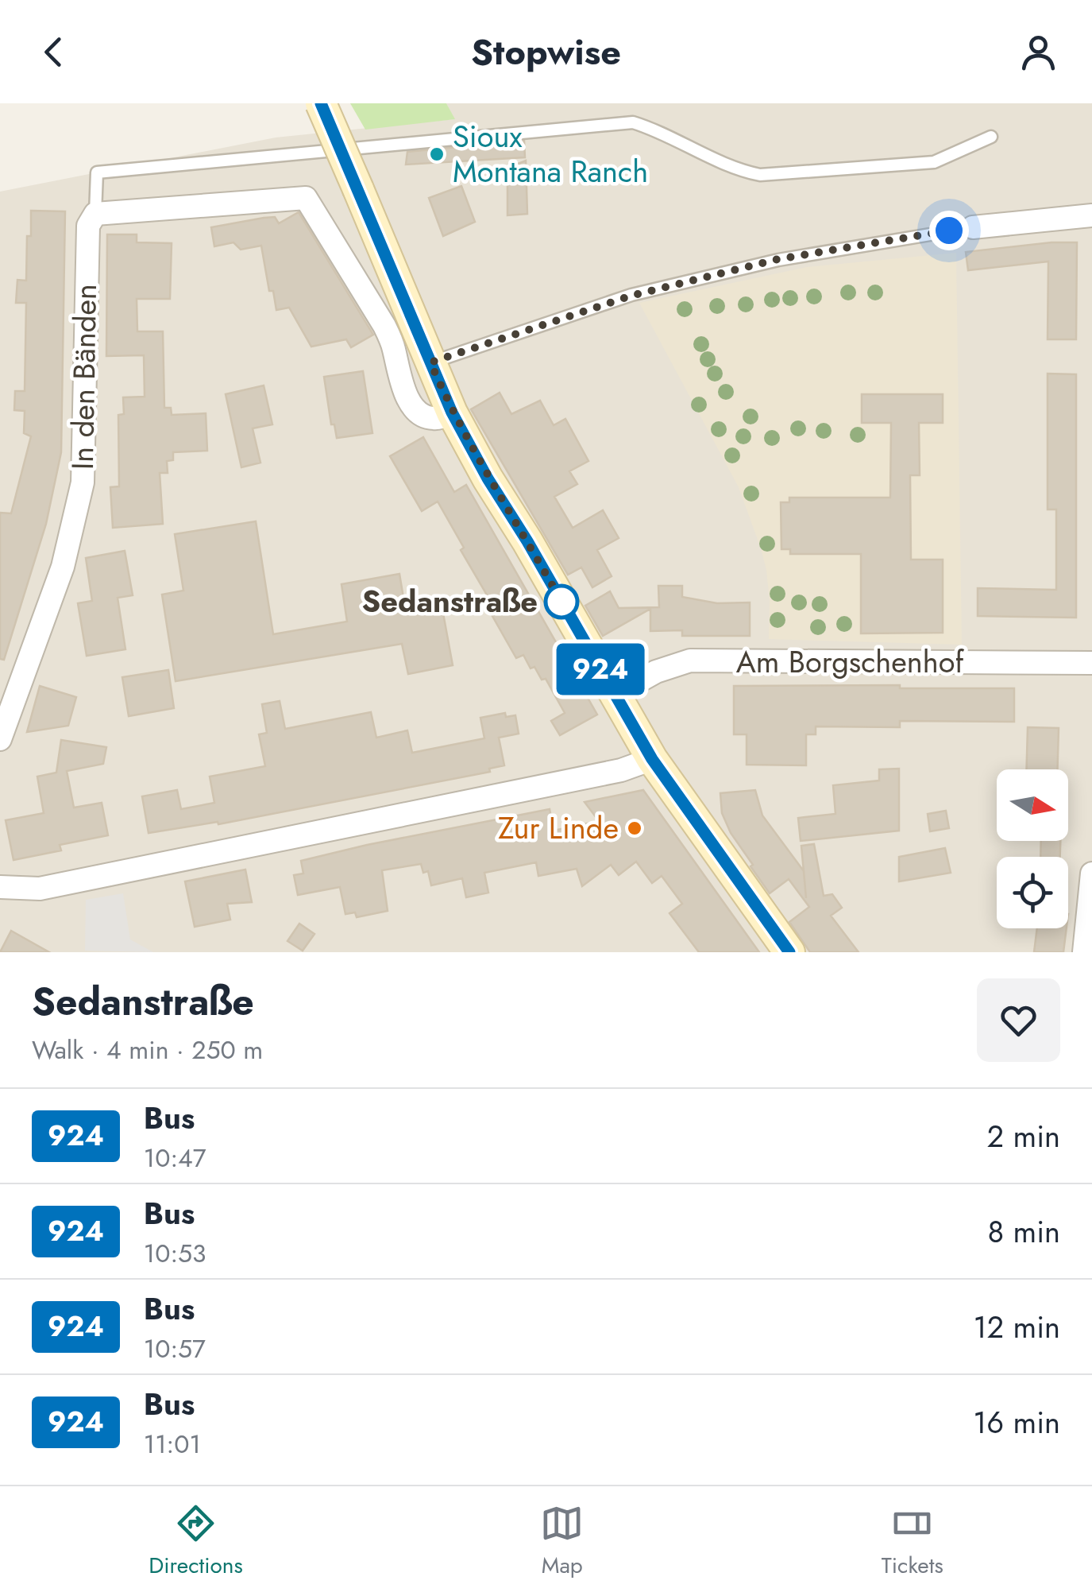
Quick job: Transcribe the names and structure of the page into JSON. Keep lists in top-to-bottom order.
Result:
{
  "streets": {
    "street": ["In den Bänden", "Am Borgschenhof"]
  },
  "places": ["Sioux Montana Ranch", "Sedanstraße", "Zur Linde"],
  "lines": ["bus line 924"],
  "north": "right",
  "page": {
    "header": "Stopwise",
    "on_map": "924",
    "heading": ["Sedanstraße", "Walk · 4 min · 250 m"],
    "list": [
      {
        "mark": "924",
        "name": "Bus",
        "note": "10:47",
        "value": "2 min"
      },
      {
        "mark": "924",
        "name": "Bus",
        "note": "10:53",
        "value": "8 min"
      },
      {
        "mark": "924",
        "name": "Bus",
        "note": "10:57",
        "value": "12 min"
      },
      {
        "mark": "924",
        "name": "Bus",
        "note": "11:01",
        "value": "16 min"
      }
    ],
    "tabs": ["Directions", "Map", "Tickets"]
  }
}
